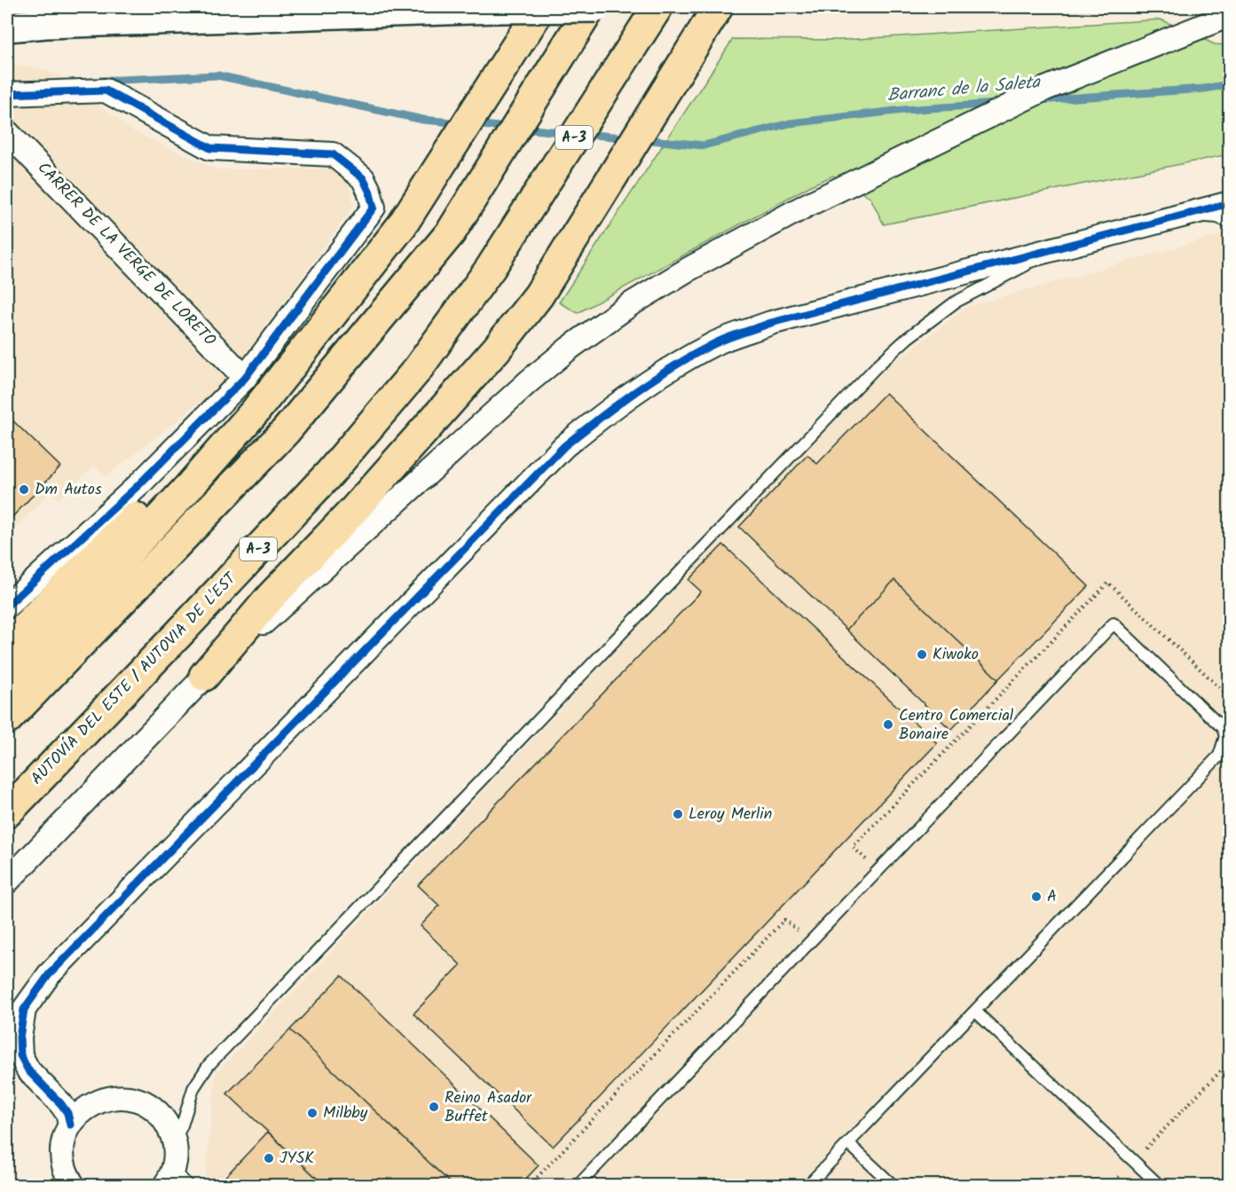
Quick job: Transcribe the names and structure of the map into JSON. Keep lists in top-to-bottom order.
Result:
{
  "streets": {
    "highway": ["A-3", "AUTOVÍA DEL ESTE / AUTOVIA DE L'EST"],
    "street": ["CARRER DE LA VERGE DE LORETO"]
  },
  "water": ["Barranc de la Saleta"],
  "places": [
    "Dm Autos",
    "Kiwoko",
    "Centro Comercial Bonaire",
    "Leroy Merlin",
    "A",
    "Reino Asador Buffet",
    "Milbby",
    "JYSK"
  ]
}
